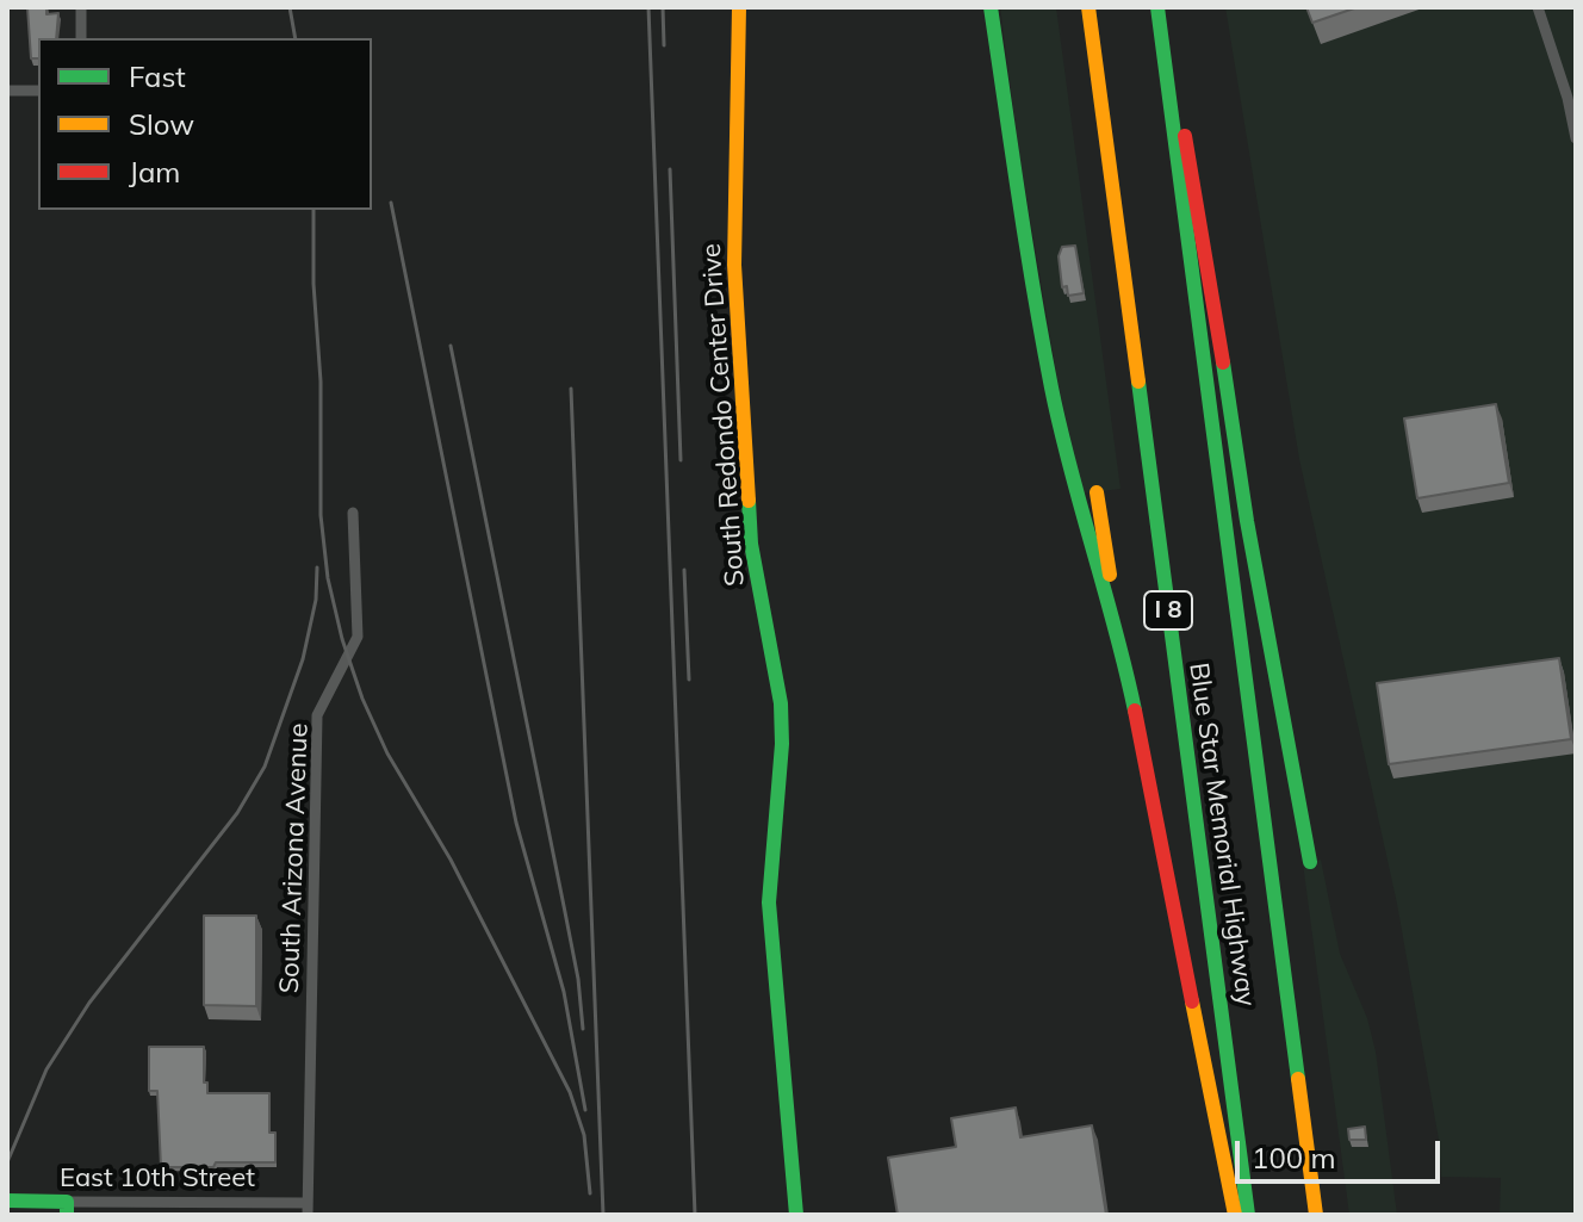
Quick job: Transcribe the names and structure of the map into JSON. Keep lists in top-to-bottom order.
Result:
{
  "streets": {
    "main road": [
      "South Redondo Center Drive",
      "I 8",
      "Blue Star Memorial Highway",
      "East 10th Street"
    ],
    "street": ["South Arizona Avenue"]
  },
  "crossings": [
    ["South Arizona Avenue", "East 10th Street"]
  ],
  "legend": ["Fast", "Slow", "Jam"],
  "scale_bar": "100 m"
}
